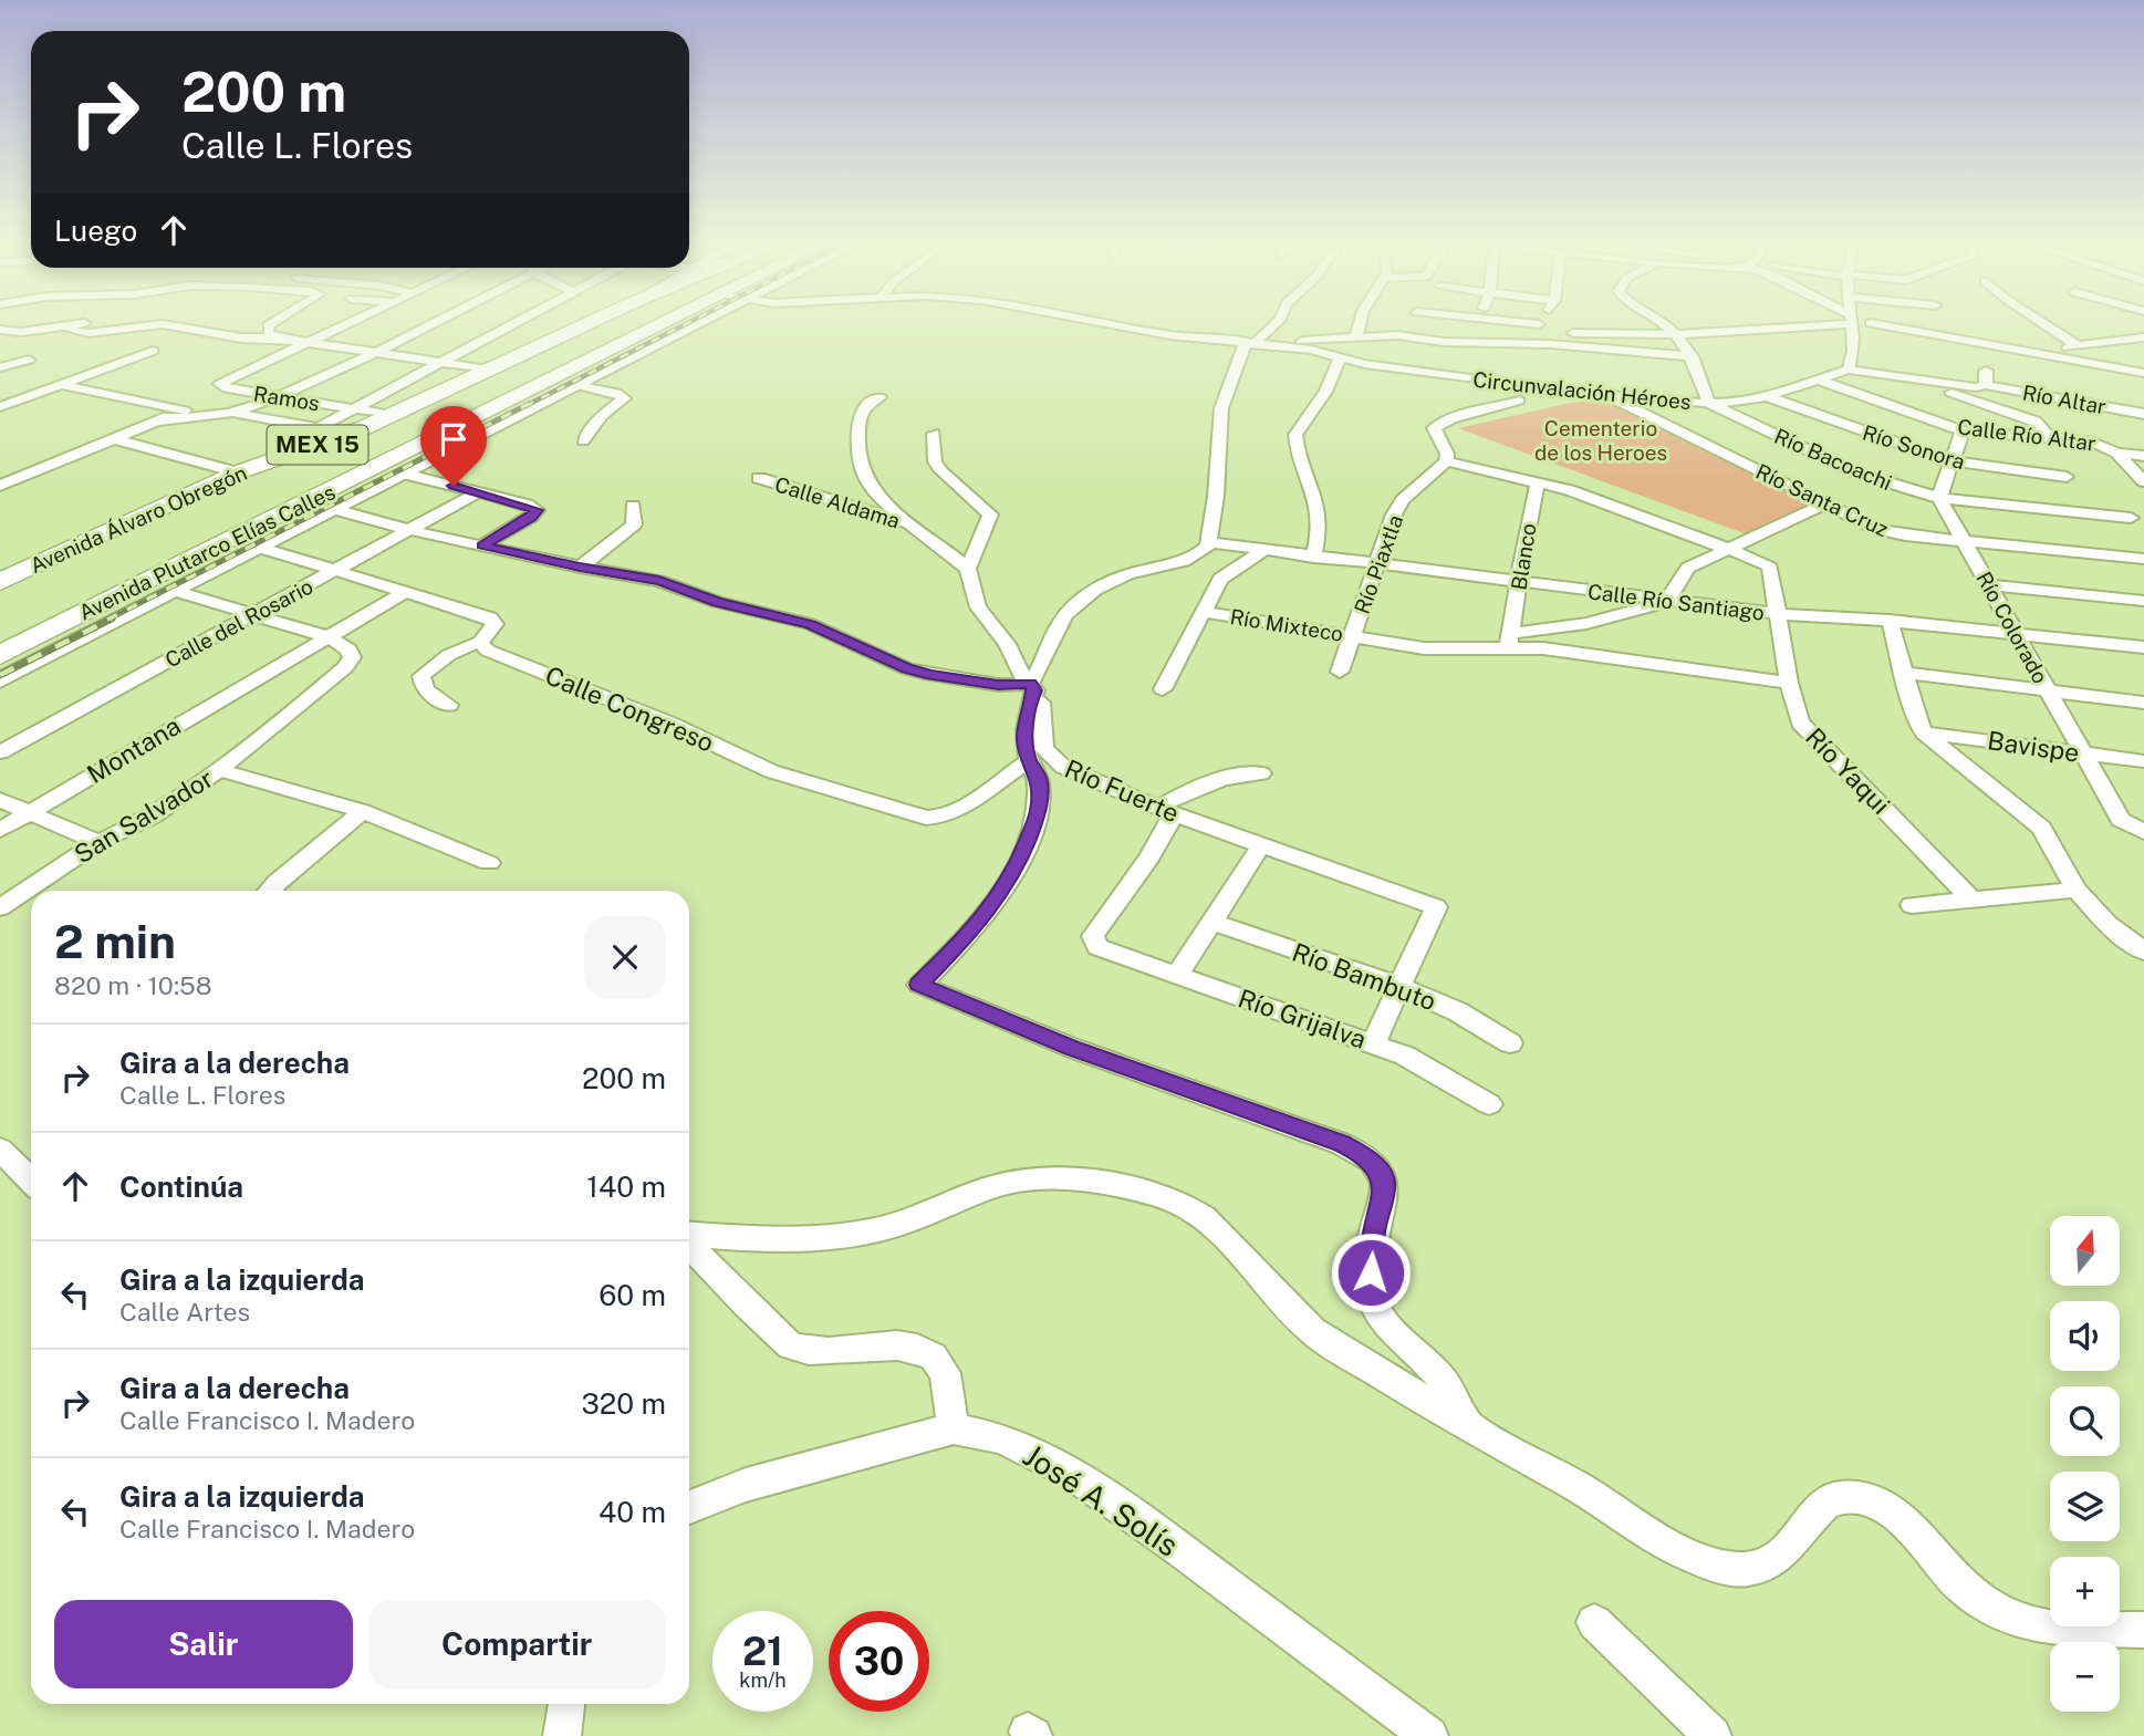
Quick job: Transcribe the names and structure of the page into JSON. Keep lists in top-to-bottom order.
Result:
{
  "streets": {
    "highway": ["MEX 15", "Avenida Álvaro Obregón", "Avenida Plutarco Elías Calles"],
    "street": [
      "Circunvalación Héroes",
      "Ramos",
      "Río Altar",
      "Calle Río Altar",
      "Río Sonora",
      "Río Bacoachi",
      "Río Santa Cruz",
      "Calle Aldama",
      "Blanco",
      "Río Piaxtla",
      "Calle Río Santiago",
      "Calle del Rosario",
      "Río Mixteco",
      "Río Colorado",
      "Calle Congreso",
      "Bavispe",
      "Montana",
      "Río Yaqui",
      "Río Fuerte",
      "San Salvador",
      "Río Bambuto",
      "Río Grijalva",
      "José A. Solís"
    ]
  },
  "crossings": [
    ["Circunvalación Héroes", "Calle Río Altar"],
    ["Circunvalación Héroes", "Río Sonora"],
    ["Circunvalación Héroes", "Río Bacoachi"],
    ["Circunvalación Héroes", "Río Santa Cruz"],
    ["Ramos", "MEX 15"],
    ["MEX 15", "Avenida Álvaro Obregón"],
    ["Río Bacoachi", "Río Colorado"],
    ["Río Santa Cruz", "Río Colorado"],
    ["Avenida Álvaro Obregón", "Avenida Plutarco Elías Calles"],
    ["Blanco", "Calle Río Santiago"],
    ["Blanco", "Río Mixteco"],
    ["Río Piaxtla", "Calle Río Santiago"],
    ["Río Piaxtla", "Río Mixteco"],
    ["Calle Río Santiago", "Río Colorado"],
    ["Calle Río Santiago", "Río Yaqui"],
    ["Río Colorado", "Bavispe"],
    ["Montana", "San Salvador"],
    ["Río Fuerte", "Río Bambuto"],
    ["Río Fuerte", "Río Grijalva"]
  ],
  "parks": ["Cementerio de los Heroes"],
  "north": "top",
  "page": {
    "turn": ["200 m", "Calle L. Flores"],
    "then": "Luego",
    "heading": ["2 min", "820 m · 10:58"],
    "list": [
      {
        "name": "Gira a la derecha",
        "note": "Calle L. Flores",
        "value": "200 m"
      },
      {
        "name": "Continúa",
        "value": "140 m"
      },
      {
        "name": "Gira a la izquierda",
        "note": "Calle Artes",
        "value": "60 m"
      },
      {
        "name": "Gira a la derecha",
        "note": "Calle Francisco I. Madero",
        "value": "320 m"
      },
      {
        "name": "Gira a la izquierda",
        "note": "Calle Francisco I. Madero",
        "value": "40 m"
      }
    ],
    "map_buttons": ["+", "−"],
    "buttons": ["Salir", "Compartir"],
    "speed": "21 km/h",
    "limit": "30"
  }
}
